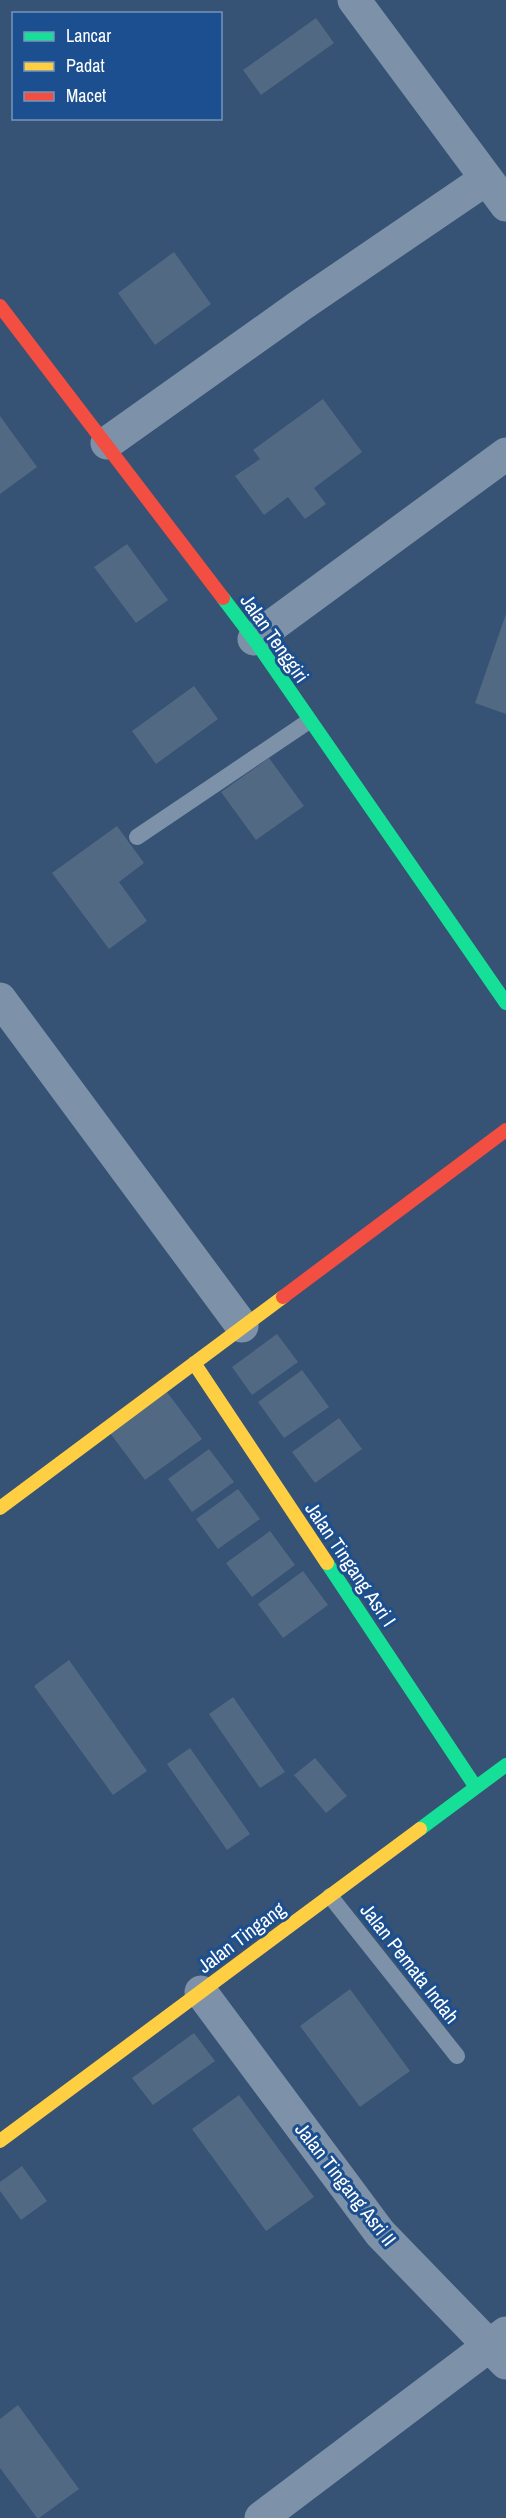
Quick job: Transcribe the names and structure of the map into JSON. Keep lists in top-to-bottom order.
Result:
{
  "streets": {
    "street": [
      "Jalan Tenggiri",
      "Jalan Tingang Asri I",
      "Jalan Tingang",
      "Jalan Tingang Asri II"
    ],
    "lane": ["Jalan Pemata Indah"]
  },
  "crossings": [
    ["Jalan Tingang Asri I", "Jalan Tingang"],
    ["Jalan Tingang", "Jalan Pemata Indah"],
    ["Jalan Tingang", "Jalan Tingang Asri II"]
  ],
  "legend": ["Lancar", "Padat", "Macet"]
}
